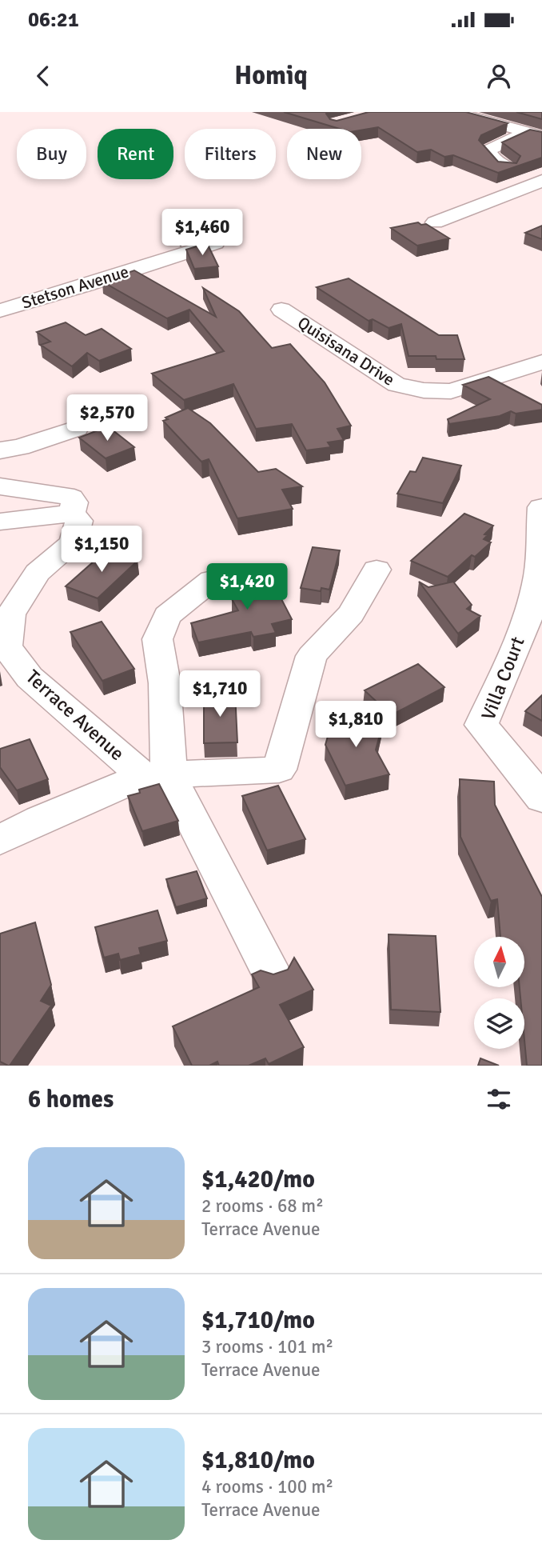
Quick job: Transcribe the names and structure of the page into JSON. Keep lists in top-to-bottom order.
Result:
{
  "streets": {
    "street": [
      "Stetson Avenue",
      "Quisisana Drive",
      "Villa Court",
      "Terrace Avenue"
    ]
  },
  "north": "top",
  "page": {
    "status": "06:21",
    "header": "Homiq",
    "chip": [
      "Buy",
      "Rent",
      "Filters",
      "New"
    ],
    "price": [
      "$1,460",
      "$2,570",
      "$1,150",
      "$1,420",
      "$1,710",
      "$1,810"
    ],
    "heading": "6 homes",
    "list": [
      {
        "name": "$1,420/mo",
        "note": "2 rooms · 68 m² · Terrace Avenue"
      },
      {
        "name": "$1,710/mo",
        "note": "3 rooms · 101 m² · Terrace Avenue"
      },
      {
        "name": "$1,810/mo",
        "note": "4 rooms · 100 m² · Terrace Avenue"
      }
    ]
  }
}
